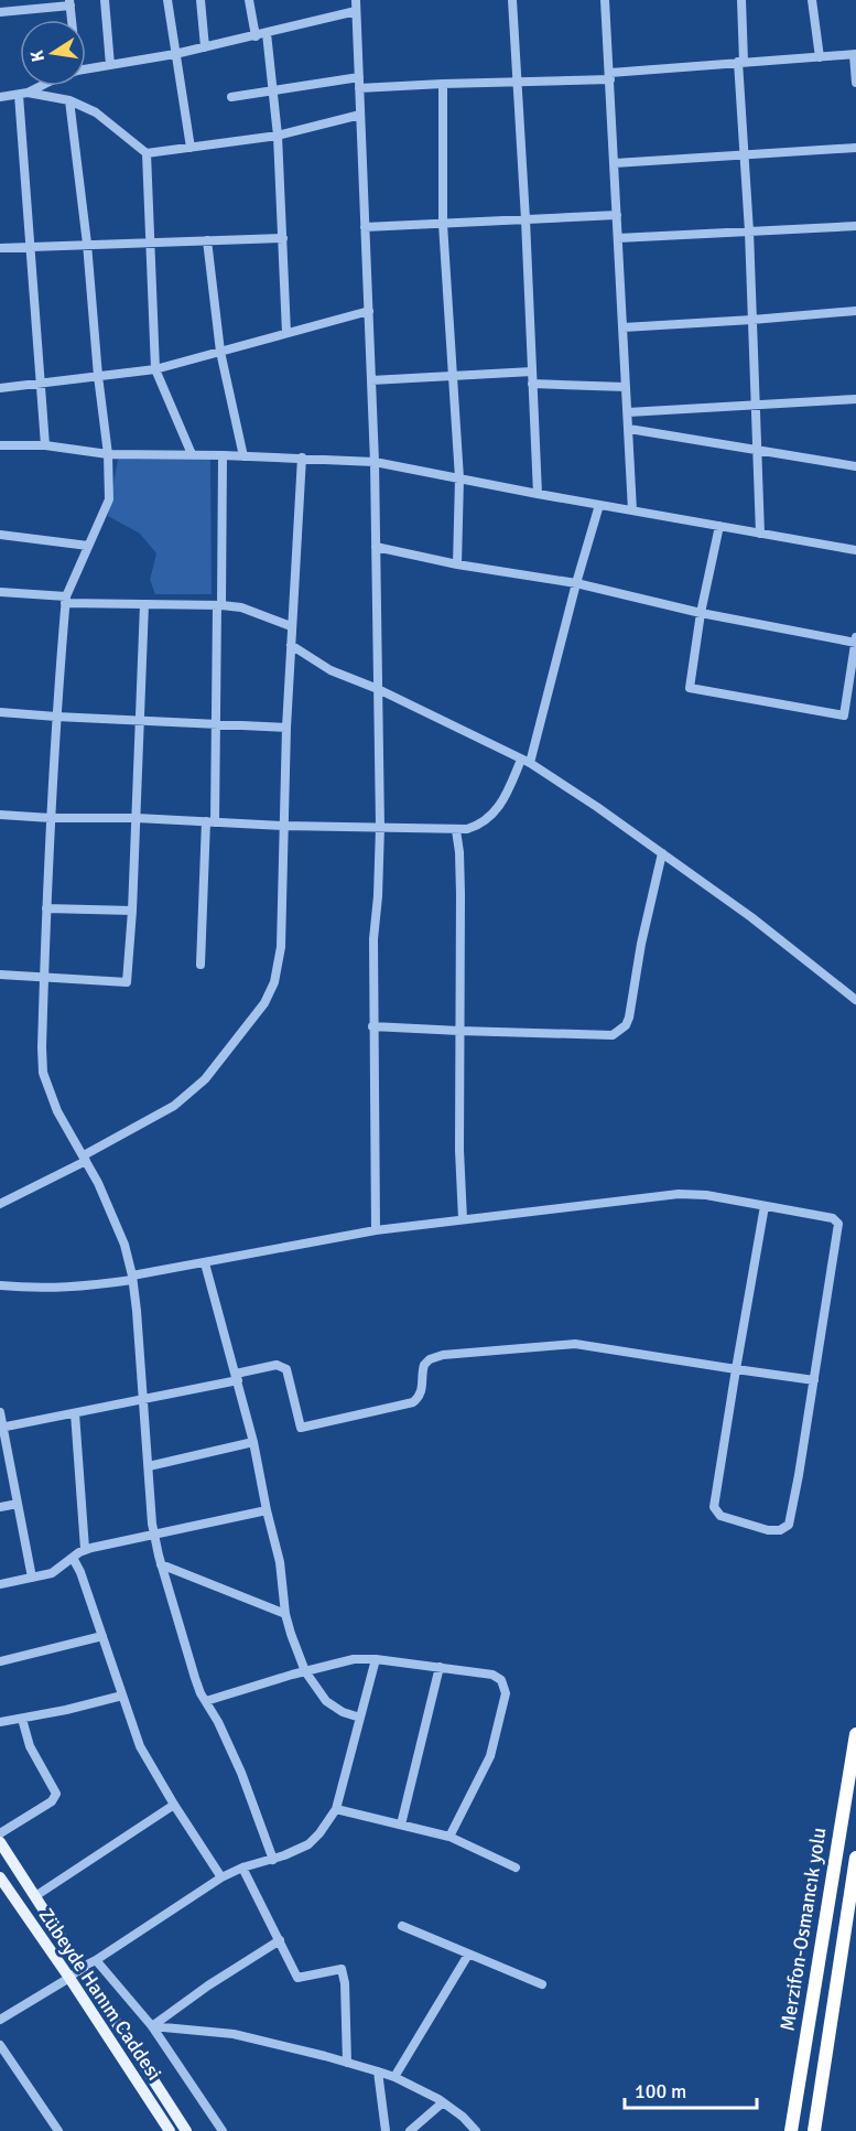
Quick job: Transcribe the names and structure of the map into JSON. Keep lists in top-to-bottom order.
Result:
{
  "streets": {
    "highway": ["Merzifon-Osmancık yolu"],
    "main road": ["Zübeyde Hanım Caddesi"]
  },
  "scale_bar": "100 m",
  "north": "left"
}
